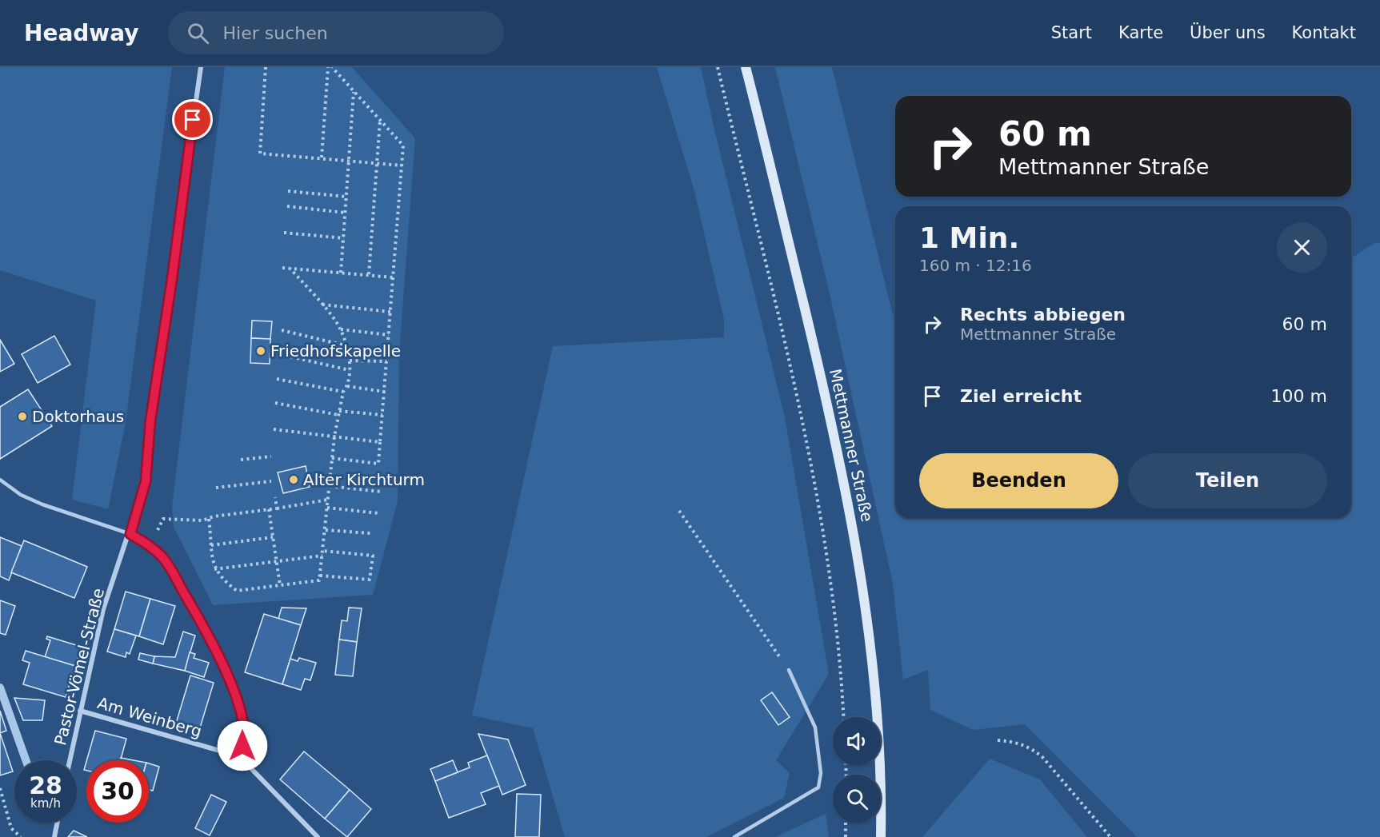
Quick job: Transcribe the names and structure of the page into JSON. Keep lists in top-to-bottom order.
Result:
{
  "streets": {
    "main road": ["Mettmanner Straße"],
    "street": ["Pastor-Vömel-Straße", "Am Weinberg"]
  },
  "crossings": [
    ["Pastor-Vömel-Straße", "Am Weinberg"]
  ],
  "places": ["Friedhofskapelle", "Doktorhaus", "Alter Kirchturm"],
  "page": {
    "header": "Headway",
    "search": "Hier suchen",
    "nav": [
      "Start",
      "Karte",
      "Über uns",
      "Kontakt"
    ],
    "turn": ["60 m", "Mettmanner Straße"],
    "heading": ["1 Min.", "160 m · 12:16"],
    "list": [
      {
        "name": "Rechts abbiegen",
        "note": "Mettmanner Straße",
        "value": "60 m"
      },
      {
        "name": "Ziel erreicht",
        "value": "100 m"
      }
    ],
    "buttons": ["Beenden", "Teilen"],
    "speed": "28 km/h",
    "limit": "30"
  }
}
